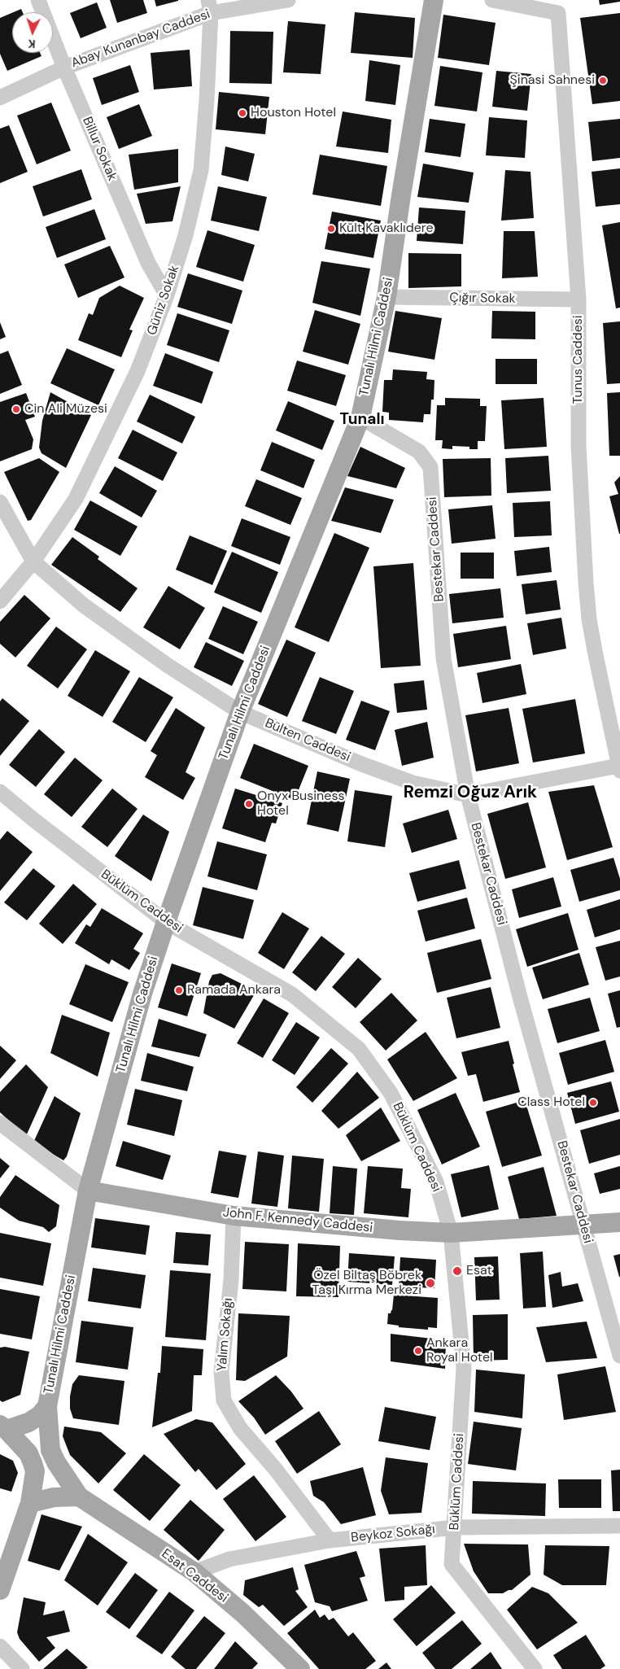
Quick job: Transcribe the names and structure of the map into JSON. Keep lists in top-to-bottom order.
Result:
{
  "streets": {
    "main road": ["Tunalı Hilmi Caddesi", "John F. Kennedy Caddesi", "Esat Caddesi"],
    "street": [
      "Abay Kunanbay Caddesi",
      "Billur Sokak",
      "Çığır Sokak",
      "Güniz Sokak",
      "Tunus Caddesi",
      "Bestekar Caddesi",
      "Bülten Caddesi",
      "Büklüm Caddesi",
      "Yalım Sokağı",
      "Beykoz Sokağı"
    ]
  },
  "crossings": [
    ["Abay Kunanbay Caddesi", "Billur Sokak"],
    ["Abay Kunanbay Caddesi", "Güniz Sokak"],
    ["Billur Sokak", "Güniz Sokak"],
    ["Çığır Sokak", "Tunalı Hilmi Caddesi"],
    ["Çığır Sokak", "Tunus Caddesi"],
    ["Güniz Sokak", "Bülten Caddesi"],
    ["Tunalı Hilmi Caddesi", "Bestekar Caddesi"],
    ["Tunalı Hilmi Caddesi", "Bülten Caddesi"],
    ["Tunalı Hilmi Caddesi", "Büklüm Caddesi"],
    ["Tunalı Hilmi Caddesi", "John F. Kennedy Caddesi"],
    ["Tunalı Hilmi Caddesi", "Esat Caddesi"],
    ["Tunus Caddesi", "Bülten Caddesi"],
    ["Bestekar Caddesi", "Bülten Caddesi"],
    ["Bestekar Caddesi", "John F. Kennedy Caddesi"],
    ["Büklüm Caddesi", "John F. Kennedy Caddesi"],
    ["Büklüm Caddesi", "Beykoz Sokağı"],
    ["John F. Kennedy Caddesi", "Yalım Sokağı"],
    ["Yalım Sokağı", "Beykoz Sokağı"],
    ["Beykoz Sokağı", "Esat Caddesi"]
  ],
  "districts": ["Tunalı", "Remzi Oğuz Arık"],
  "places": [
    "Şinasi Sahnesi",
    "Houston Hotel",
    "Kült Kavaklıdere",
    "Cin Ali Müzesi",
    "Onyx Business Hotel",
    "Ramada Ankara",
    "Class Hotel",
    "Esat",
    "Özel Biltaş Böbrek Taşı Kırma Merkezi",
    "Ankara Royal Hotel"
  ],
  "north": "bottom"
}
